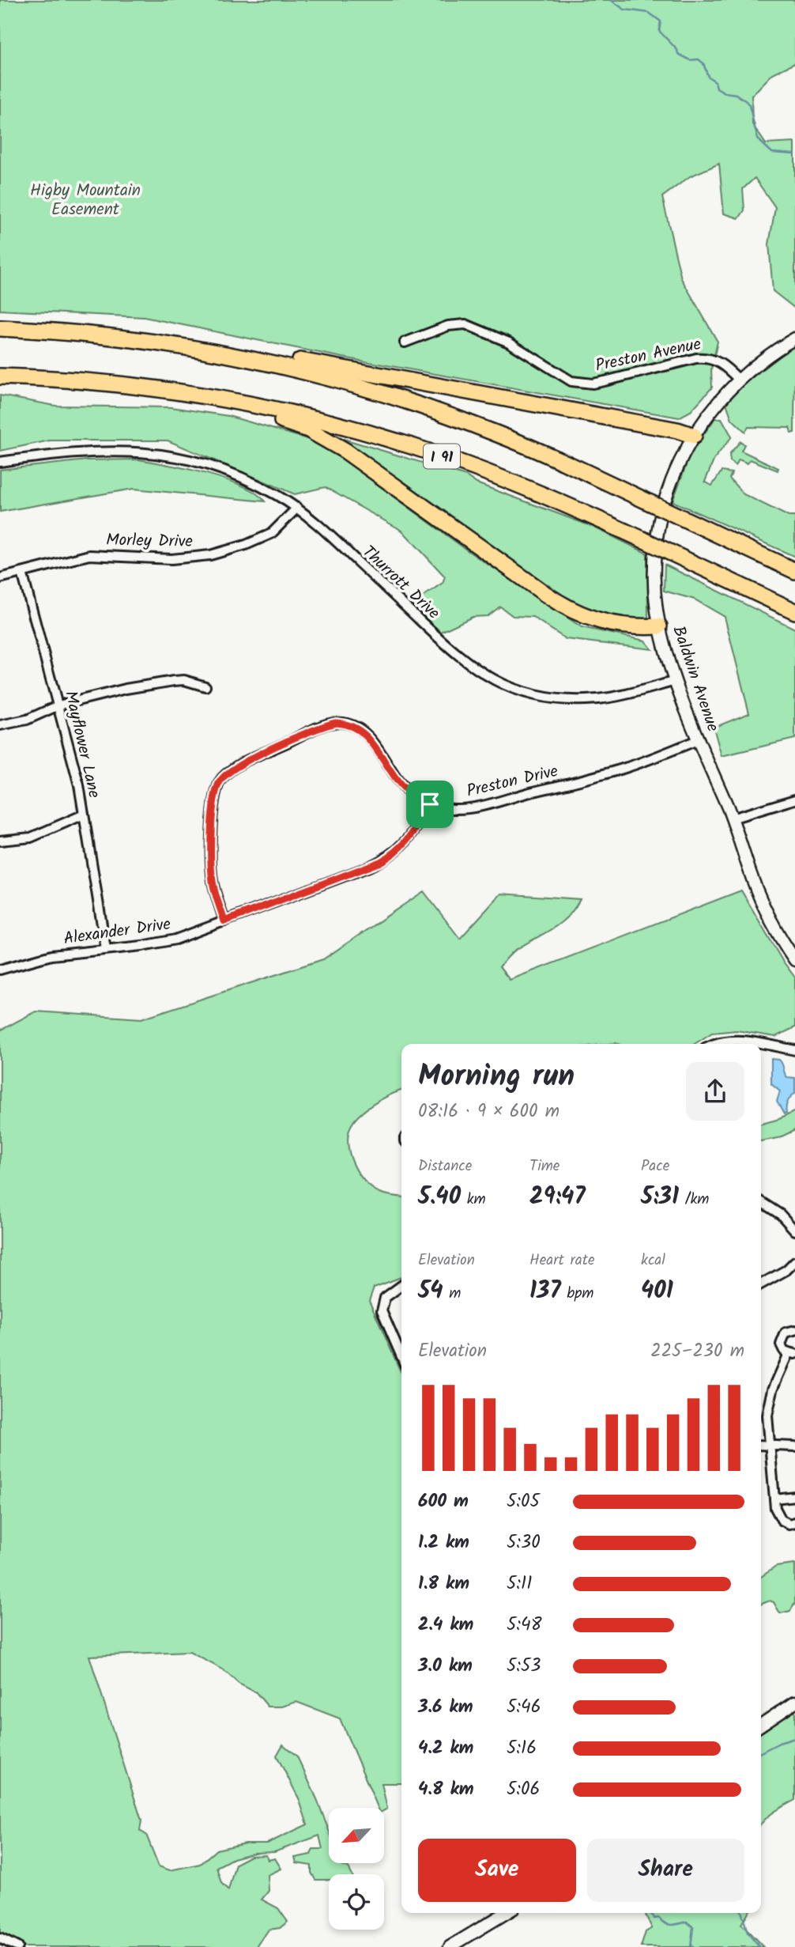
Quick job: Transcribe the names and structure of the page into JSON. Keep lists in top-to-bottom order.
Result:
{
  "streets": {
    "highway": ["I 91"],
    "street": [
      "Preston Avenue",
      "Morley Drive",
      "Thurrott Drive",
      "Baldwin Avenue",
      "Mayflower Lane",
      "Preston Drive",
      "Alexander Drive"
    ]
  },
  "crossings": [
    ["Preston Avenue", "Baldwin Avenue"],
    ["Morley Drive", "Thurrott Drive"],
    ["Morley Drive", "Mayflower Lane"],
    ["Thurrott Drive", "Baldwin Avenue"],
    ["Baldwin Avenue", "Preston Drive"],
    ["Mayflower Lane", "Alexander Drive"],
    ["Preston Drive", "Alexander Drive"]
  ],
  "parks": ["Higby Mountain Easement"],
  "north": "bottom left",
  "page": {
    "heading": ["Morning run", "08:16 · 9 × 600 m"],
    "stats": [
      ["Distance", "5.40 km"],
      ["Time", "29:47"],
      ["Pace", "5:31 /km"],
      ["Elevation", "54 m"],
      ["Heart rate", "137 bpm"],
      ["kcal", "401"]
    ],
    "chart": ["Elevation", "225–230 m"],
    "list": [
      {
        "name": "600 m",
        "note": "5:05"
      },
      {
        "name": "1.2 km",
        "note": "5:30"
      },
      {
        "name": "1.8 km",
        "note": "5:11"
      },
      {
        "name": "2.4 km",
        "note": "5:48"
      },
      {
        "name": "3.0 km",
        "note": "5:53"
      },
      {
        "name": "3.6 km",
        "note": "5:46"
      },
      {
        "name": "4.2 km",
        "note": "5:16"
      },
      {
        "name": "4.8 km",
        "note": "5:06"
      }
    ],
    "buttons": ["Save", "Share"]
  }
}
